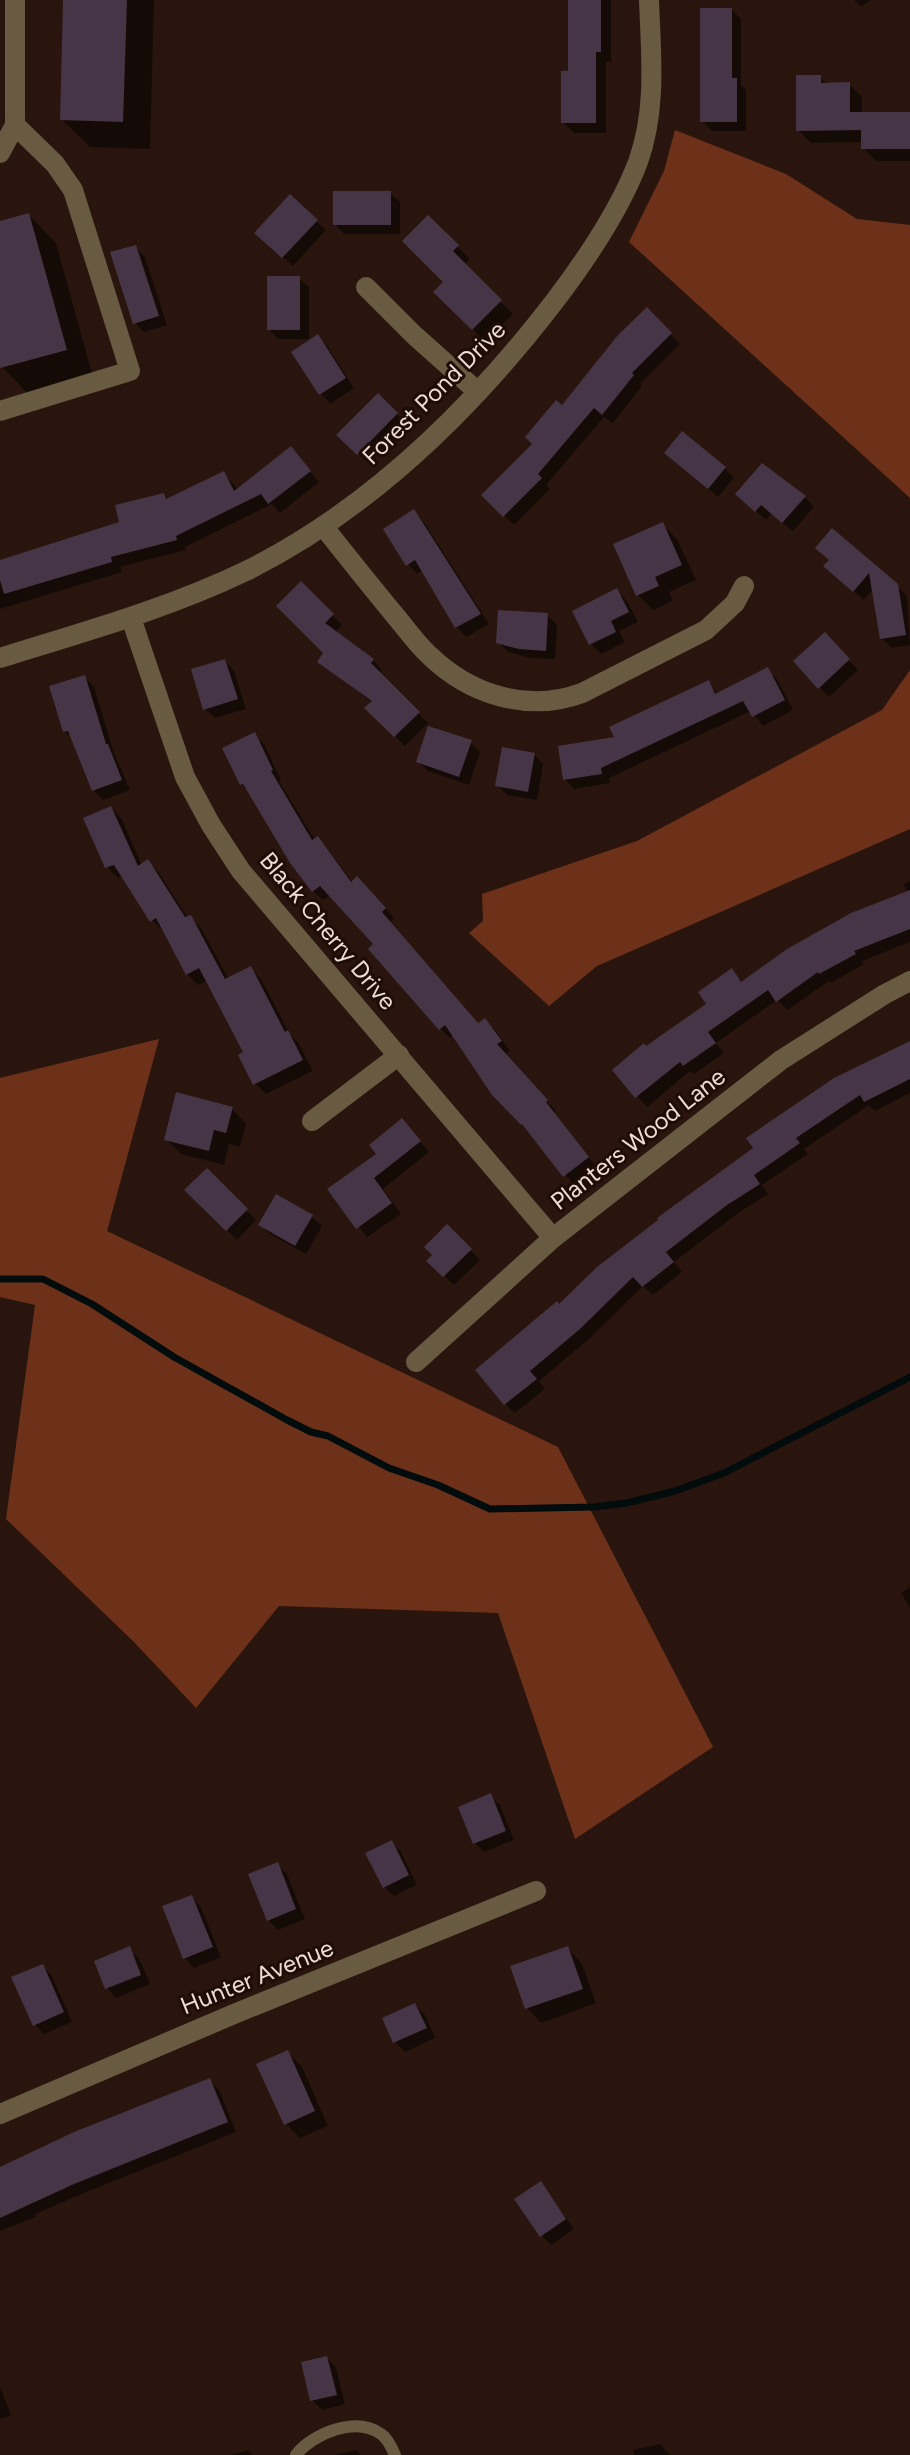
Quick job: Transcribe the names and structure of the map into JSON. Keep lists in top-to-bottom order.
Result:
{
  "streets": {
    "street": [
      "Forest Pond Drive",
      "Black Cherry Drive",
      "Planters Wood Lane",
      "Hunter Avenue"
    ]
  },
  "crossings": [
    ["Forest Pond Drive", "Black Cherry Drive"],
    ["Black Cherry Drive", "Planters Wood Lane"]
  ]
}
